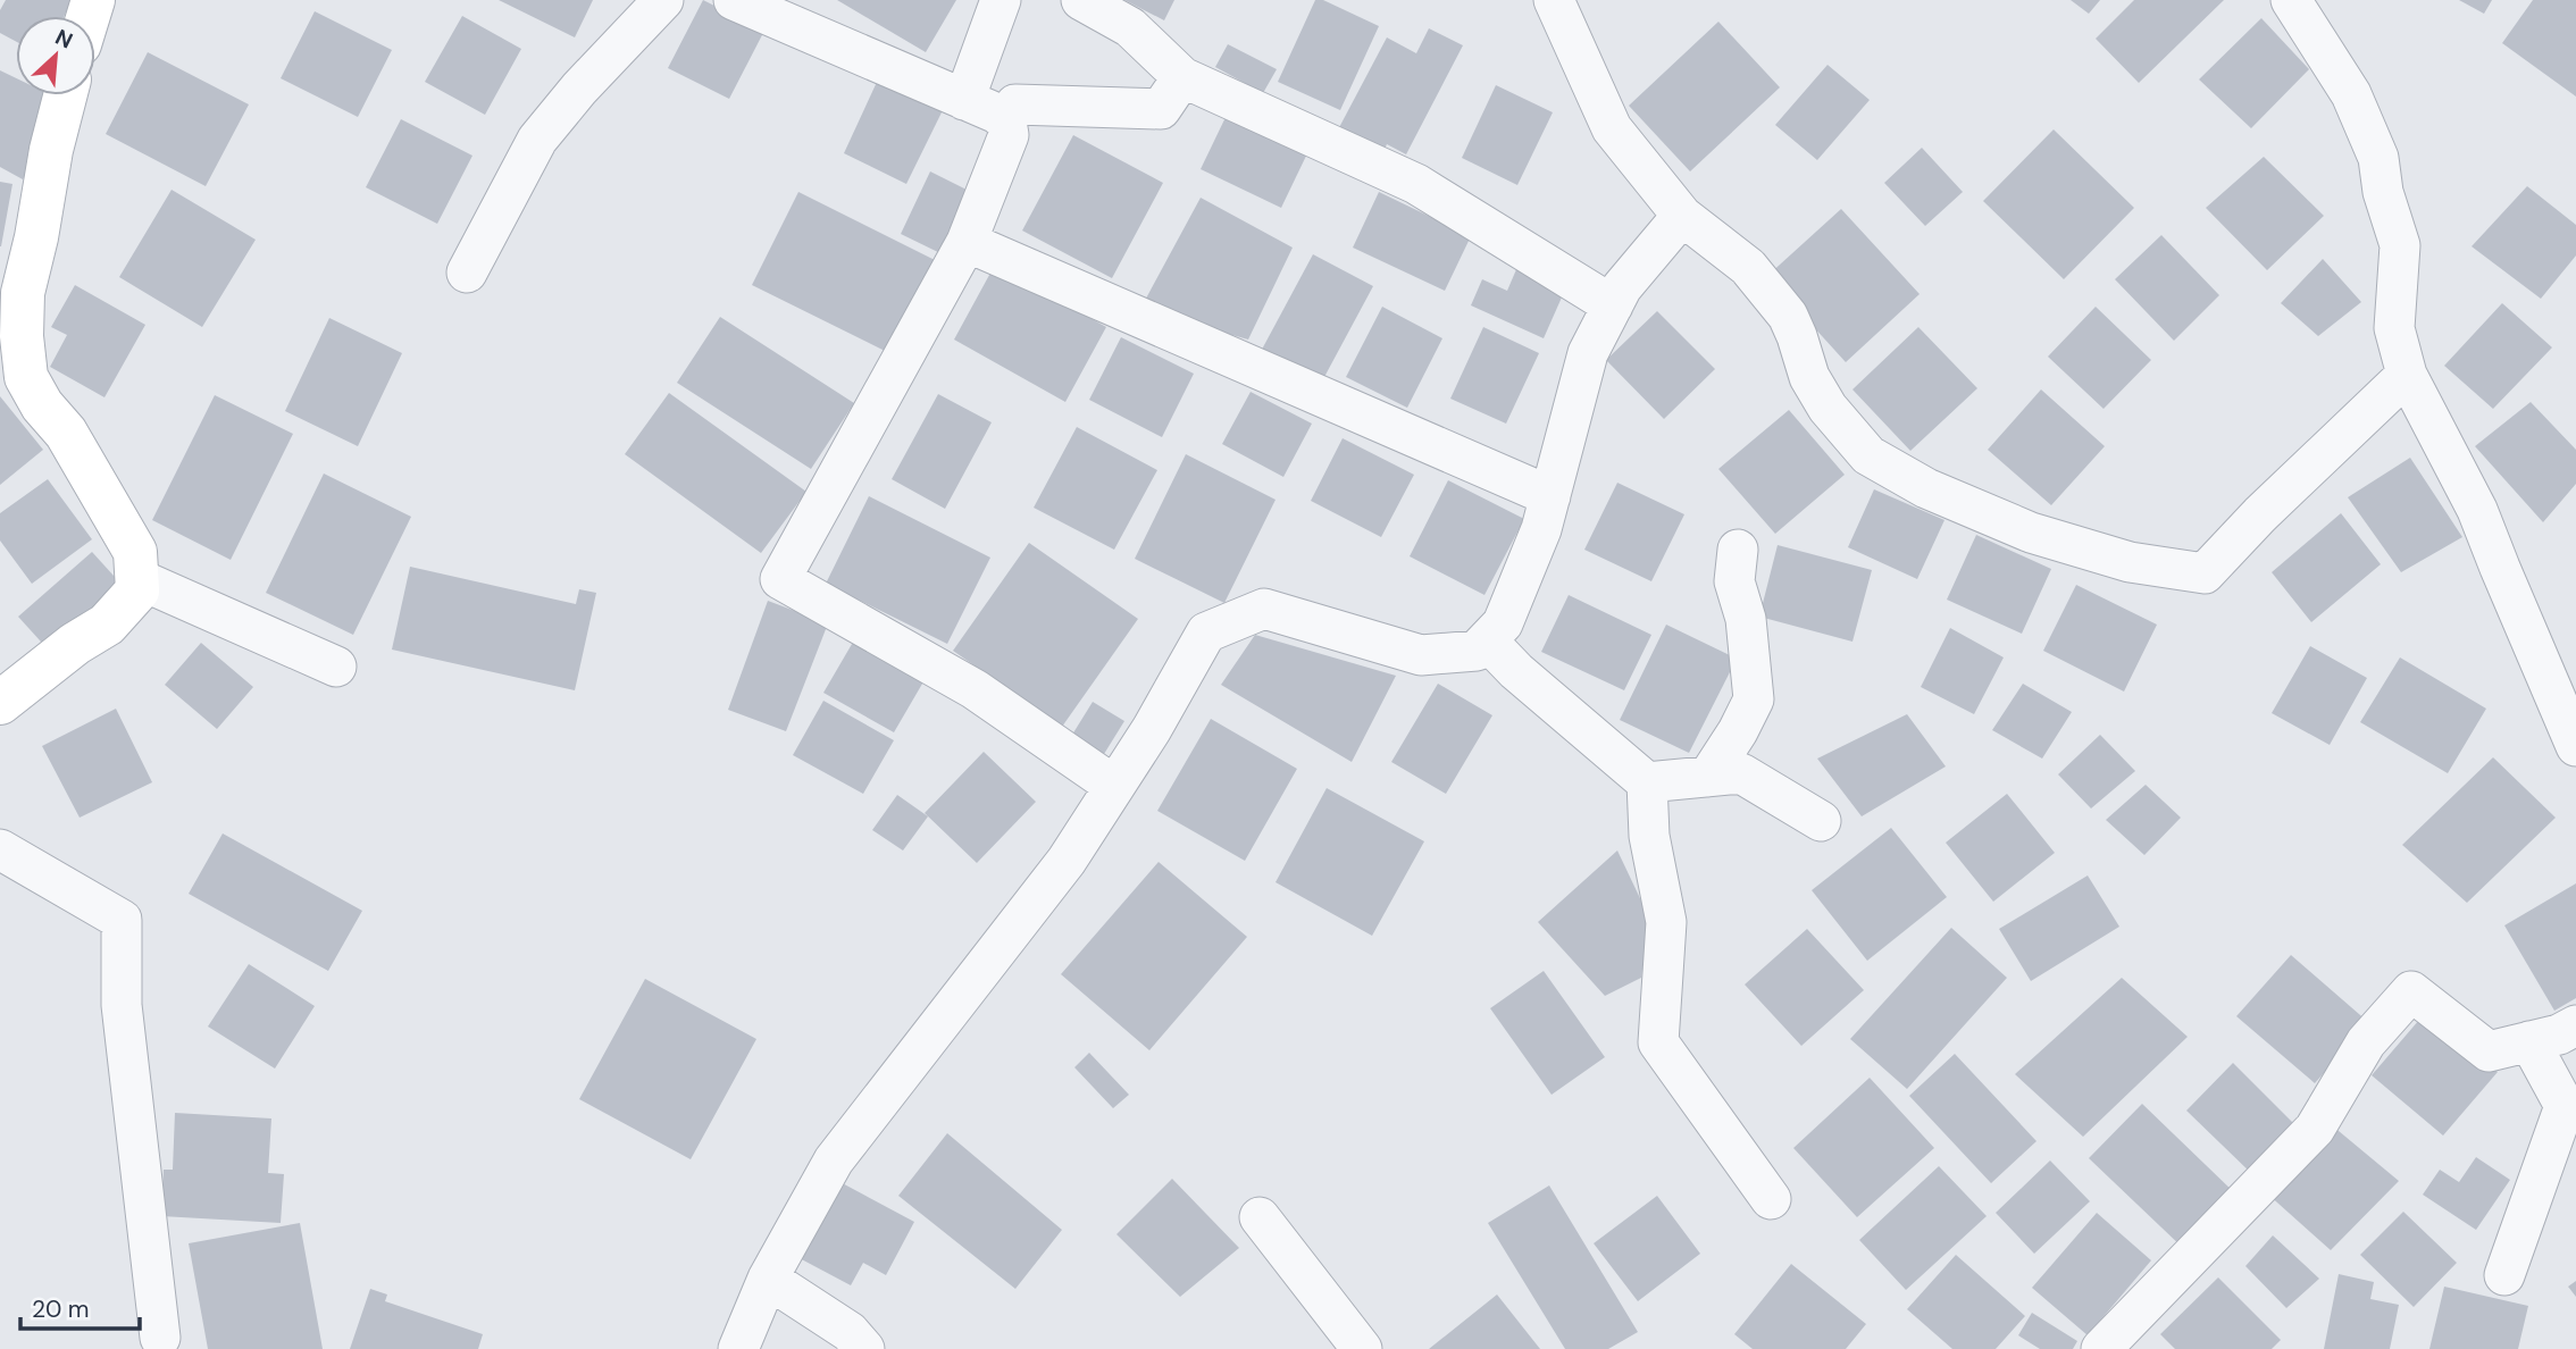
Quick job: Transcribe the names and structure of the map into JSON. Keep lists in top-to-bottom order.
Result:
{
  "scale_bar": "20 m",
  "north": "top right"
}
